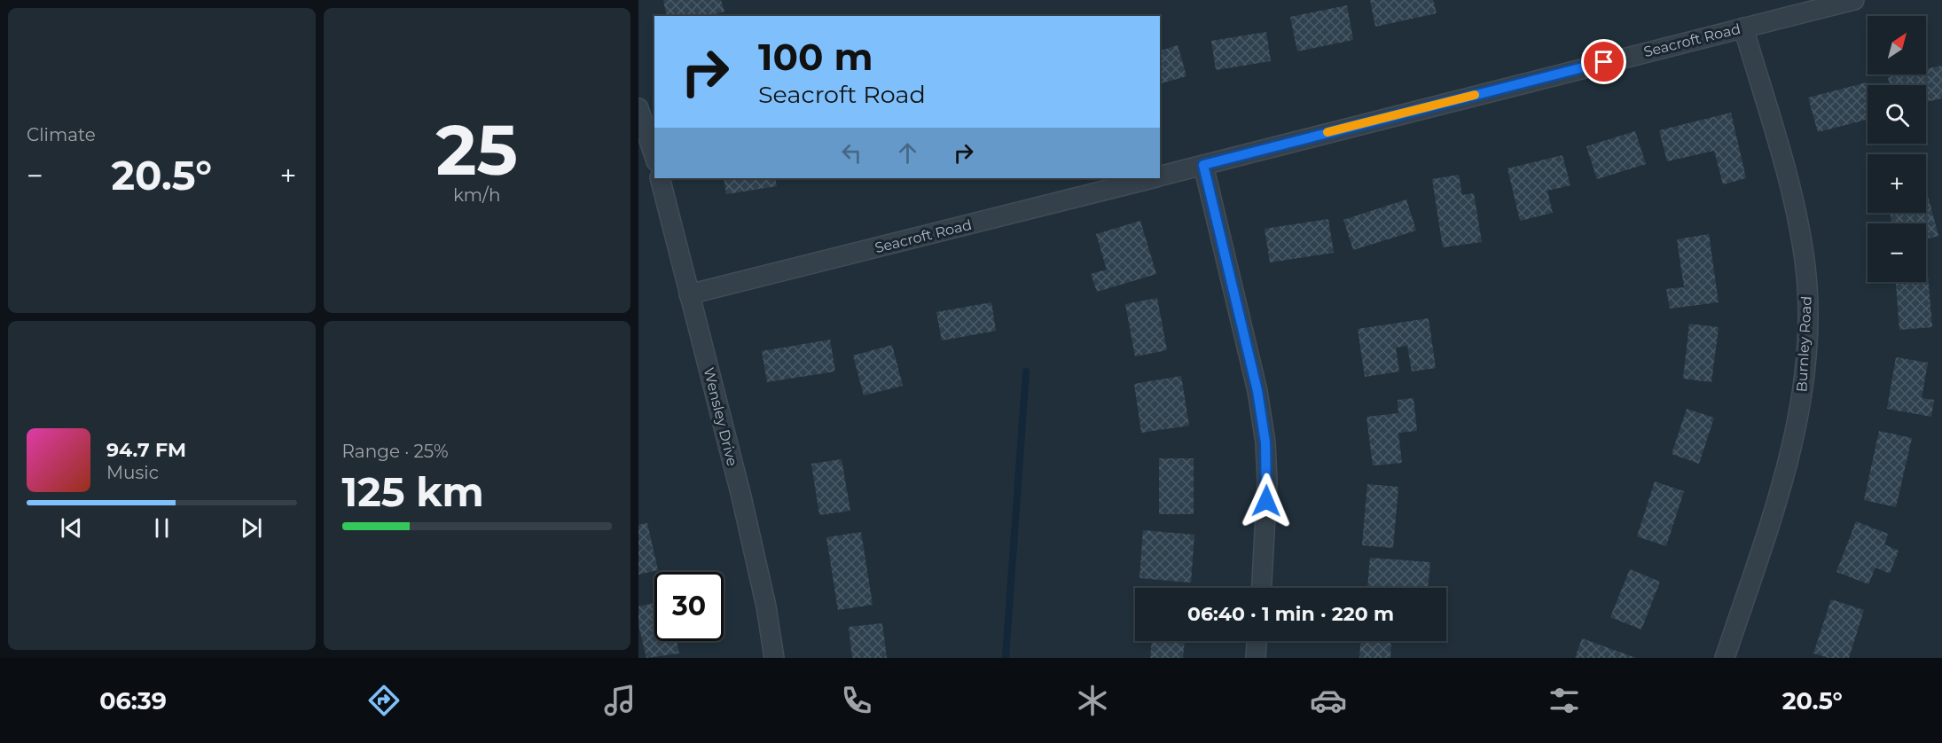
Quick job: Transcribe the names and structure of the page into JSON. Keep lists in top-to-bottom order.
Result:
{
  "streets": {
    "street": ["Seacroft Road", "Burnley Road", "Wensley Drive"]
  },
  "crossings": [
    ["Seacroft Road", "Burnley Road"],
    ["Seacroft Road", "Wensley Drive"]
  ],
  "north": "top right",
  "page": {
    "tile": [
      "Climate",
      ["25", "km/h"],
      ["Range · 25%", "125 km"]
    ],
    "map_buttons": ["+", "−"],
    "turn": ["100 m", "Seacroft Road"],
    "heat": ["−", "20.5°", "+"],
    "song": ["94.7 FM", "Music"],
    "limit": "30",
    "trip": "06:40 · 1 min · 220 m",
    "tabs": ["06:39", "20.5°"]
  }
}
